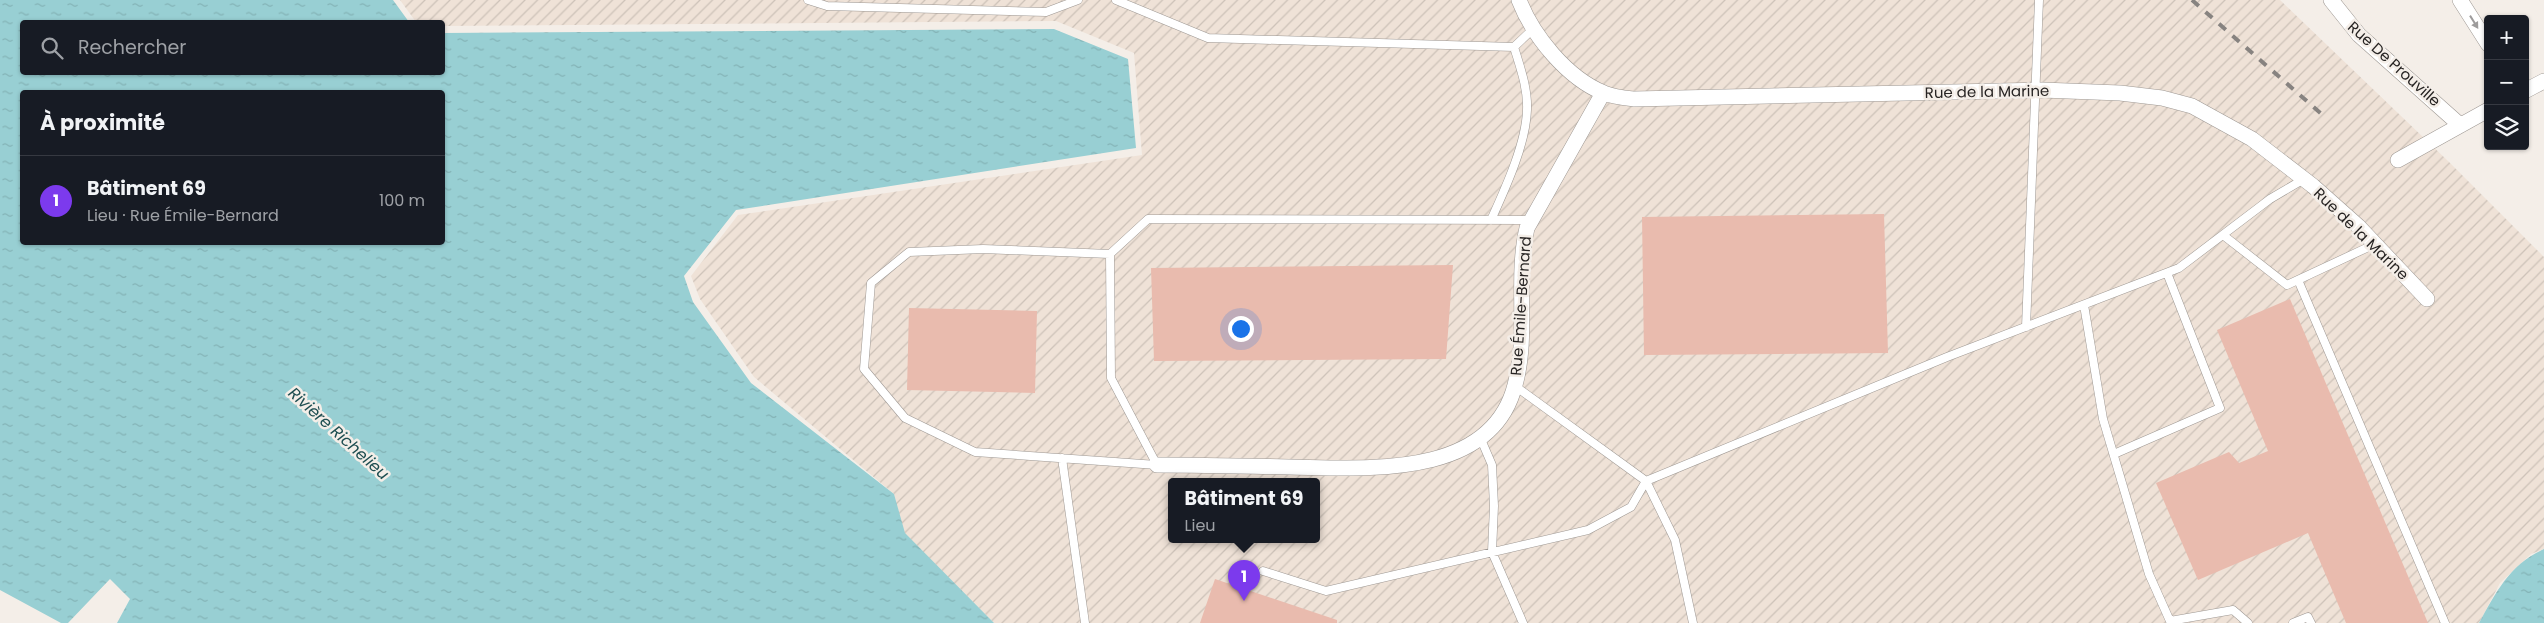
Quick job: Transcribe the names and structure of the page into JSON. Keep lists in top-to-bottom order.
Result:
{
  "streets": {
    "street": ["Rue De Prouville", "Rue de la Marine", "Rue Émile-Bernard"]
  },
  "crossings": [
    ["Rue de la Marine", "Rue Émile-Bernard"]
  ],
  "water": ["Rivière Richelieu"],
  "page": {
    "map_buttons": ["+", "−"],
    "search": "Rechercher",
    "heading": "À proximité",
    "list": [
      {
        "mark": "1",
        "name": "Bâtiment 69",
        "note": "Lieu · Rue Émile-Bernard",
        "value": "100 m"
      }
    ],
    "popup": ["Bâtiment 69", "Lieu"],
    "pins": "1"
  }
}
